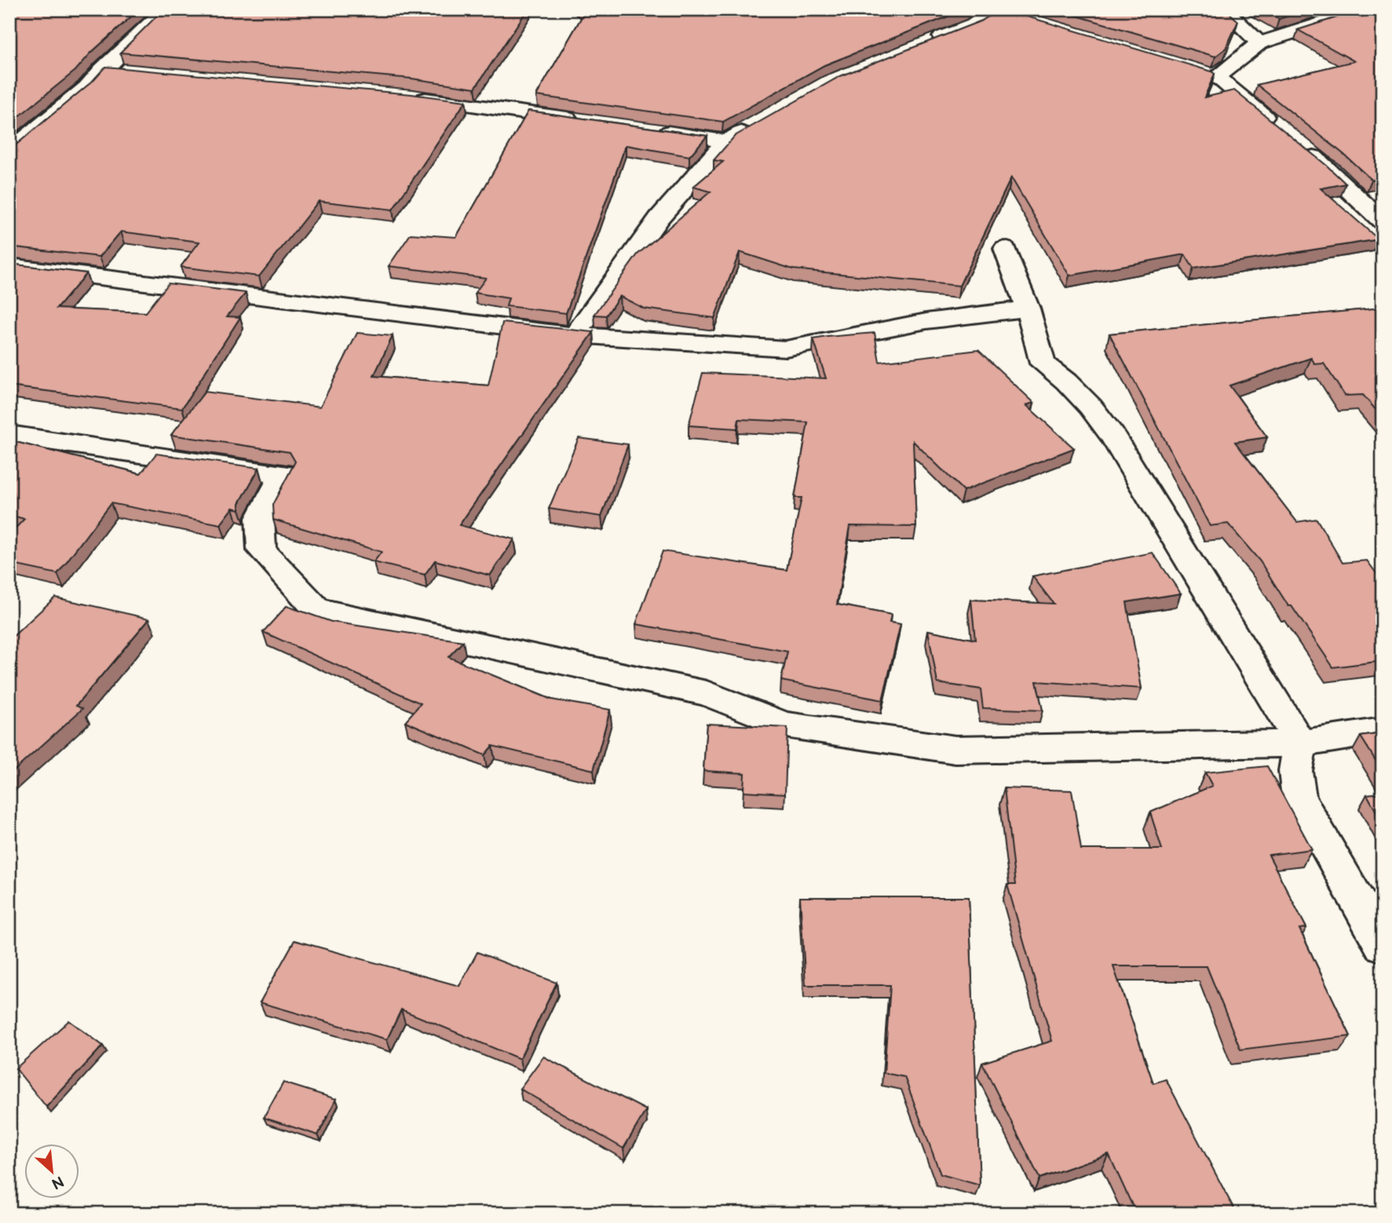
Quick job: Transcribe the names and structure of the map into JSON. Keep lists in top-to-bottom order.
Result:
{
  "north": "bottom right"
}
